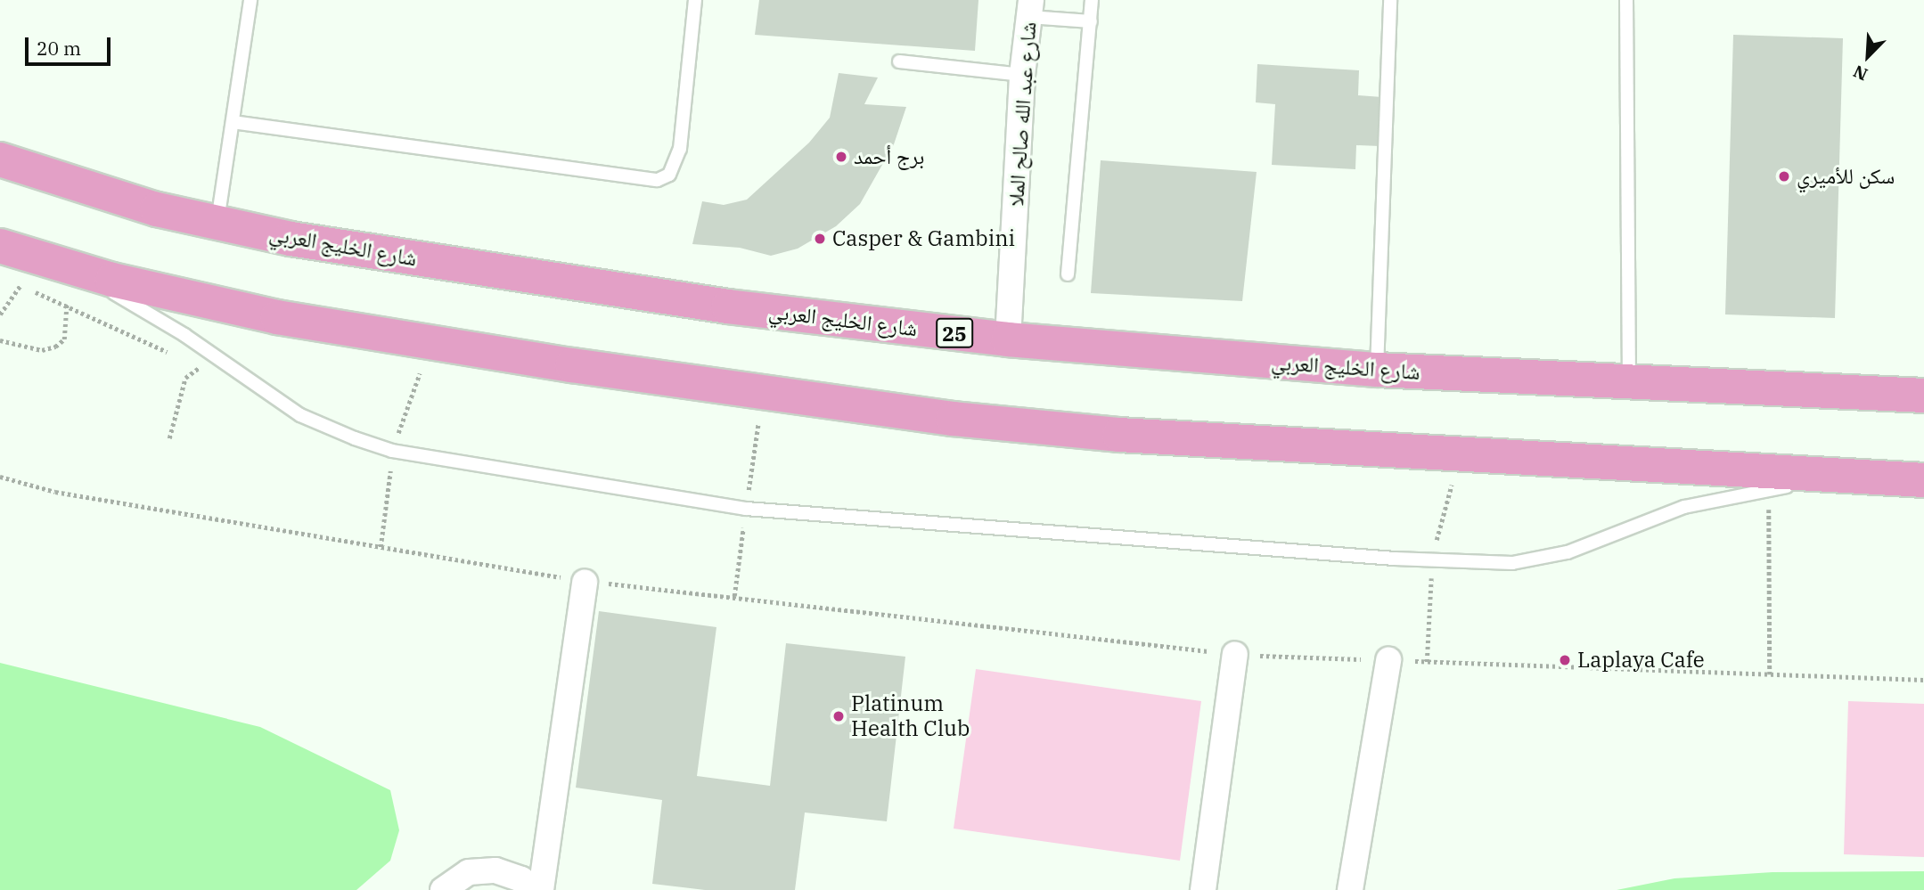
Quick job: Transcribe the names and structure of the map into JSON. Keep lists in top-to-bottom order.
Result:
{
  "streets": {
    "main road": ["شارع الخليج العربي", "25"],
    "street": ["شارع عبد الله صالح الملا"]
  },
  "crossings": [
    ["شارع عبد الله صالح الملا", "شارع الخليج العربي"]
  ],
  "places": [
    "برج أحمد",
    "سكن للأميري",
    "Casper & Gambini",
    "Laplaya Cafe",
    "Platinum Health Club"
  ],
  "scale_bar": "20 m",
  "north": "bottom left"
}
